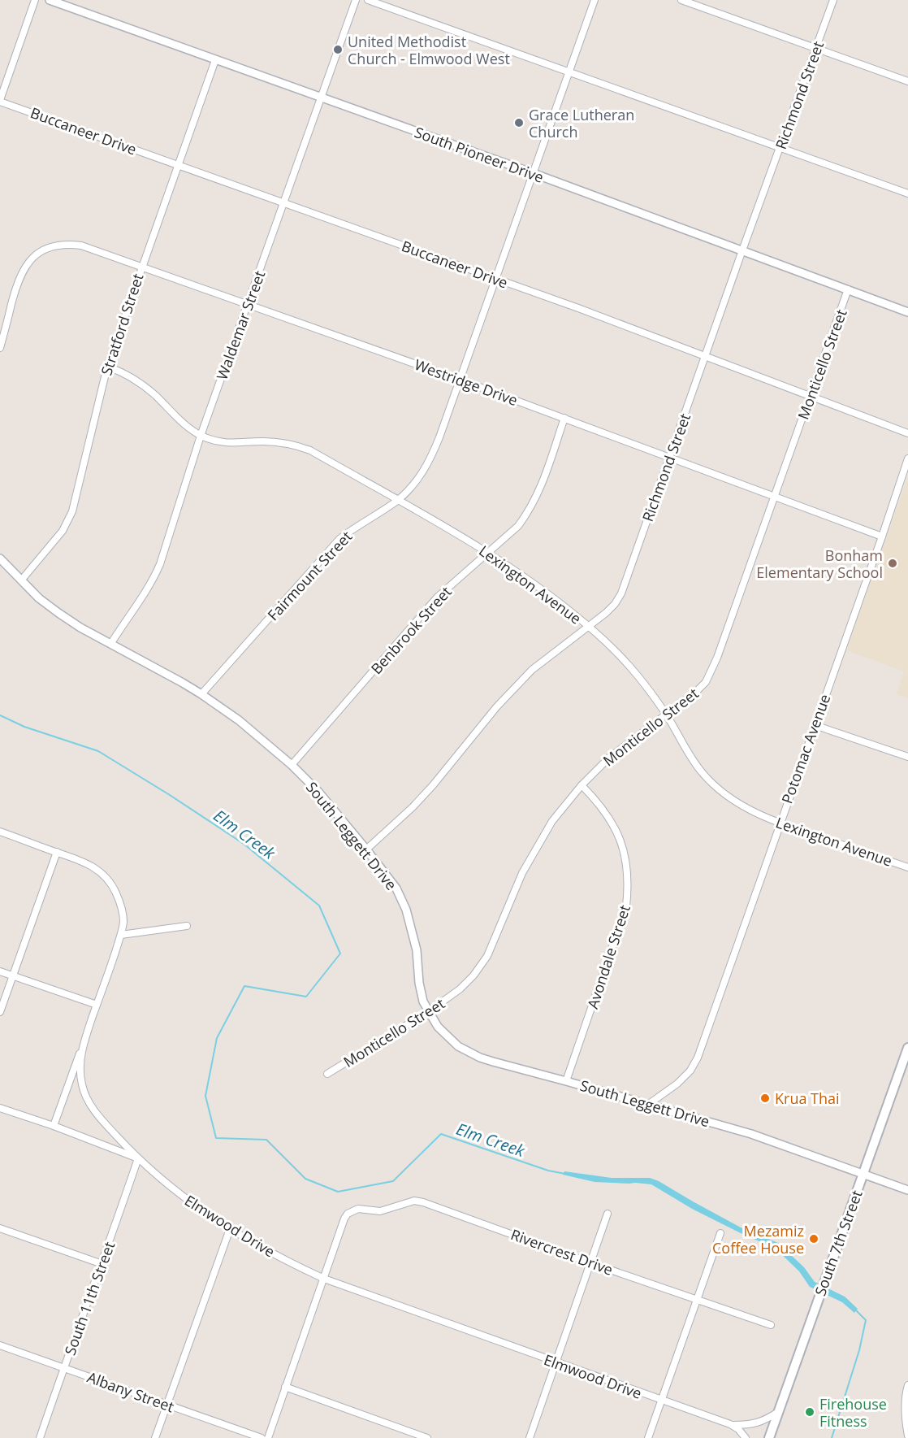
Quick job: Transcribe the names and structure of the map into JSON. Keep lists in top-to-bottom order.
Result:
{
  "streets": {
    "main road": ["South 7th Street"],
    "street": [
      "Richmond Street",
      "Buccaneer Drive",
      "South Pioneer Drive",
      "Stratford Street",
      "Waldemar Street",
      "Monticello Street",
      "Westridge Drive",
      "Fairmount Street",
      "Lexington Avenue",
      "Benbrook Street",
      "Potomac Avenue",
      "South Leggett Drive",
      "Avondale Street",
      "Elmwood Drive",
      "Rivercrest Drive",
      "South 11th Street",
      "Albany Street"
    ]
  },
  "crossings": [
    ["Richmond Street", "Buccaneer Drive"],
    ["Richmond Street", "South Pioneer Drive"],
    ["Richmond Street", "Westridge Drive"],
    ["Richmond Street", "Lexington Avenue"],
    ["Richmond Street", "South Leggett Drive"],
    ["Buccaneer Drive", "Stratford Street"],
    ["Buccaneer Drive", "Waldemar Street"],
    ["Buccaneer Drive", "Monticello Street"],
    ["Buccaneer Drive", "Fairmount Street"],
    ["South Pioneer Drive", "Stratford Street"],
    ["South Pioneer Drive", "Waldemar Street"],
    ["South Pioneer Drive", "Monticello Street"],
    ["South Pioneer Drive", "Fairmount Street"],
    ["Stratford Street", "Westridge Drive"],
    ["Stratford Street", "Lexington Avenue"],
    ["Stratford Street", "South Leggett Drive"],
    ["Waldemar Street", "Westridge Drive"],
    ["Waldemar Street", "Lexington Avenue"],
    ["Waldemar Street", "South Leggett Drive"],
    ["Monticello Street", "Westridge Drive"],
    ["Monticello Street", "Lexington Avenue"],
    ["Monticello Street", "South Leggett Drive"],
    ["Monticello Street", "Avondale Street"],
    ["Westridge Drive", "Fairmount Street"],
    ["Westridge Drive", "Benbrook Street"],
    ["Westridge Drive", "Potomac Avenue"],
    ["Fairmount Street", "Lexington Avenue"],
    ["Fairmount Street", "South Leggett Drive"],
    ["Lexington Avenue", "Benbrook Street"],
    ["Lexington Avenue", "Potomac Avenue"],
    ["Benbrook Street", "South Leggett Drive"],
    ["Potomac Avenue", "South Leggett Drive"],
    ["South Leggett Drive", "Avondale Street"],
    ["South Leggett Drive", "South 7th Street"],
    ["Elmwood Drive", "South 7th Street"],
    ["Elmwood Drive", "Rivercrest Drive"],
    ["Elmwood Drive", "South 11th Street"],
    ["South 11th Street", "Albany Street"]
  ],
  "water": ["Elm Creek"],
  "places": [
    "United Methodist Church - Elmwood West",
    "Grace Lutheran Church",
    "Bonham Elementary School",
    "Krua Thai",
    "Mezamiz Coffee House",
    "Firehouse Fitness"
  ]
}
